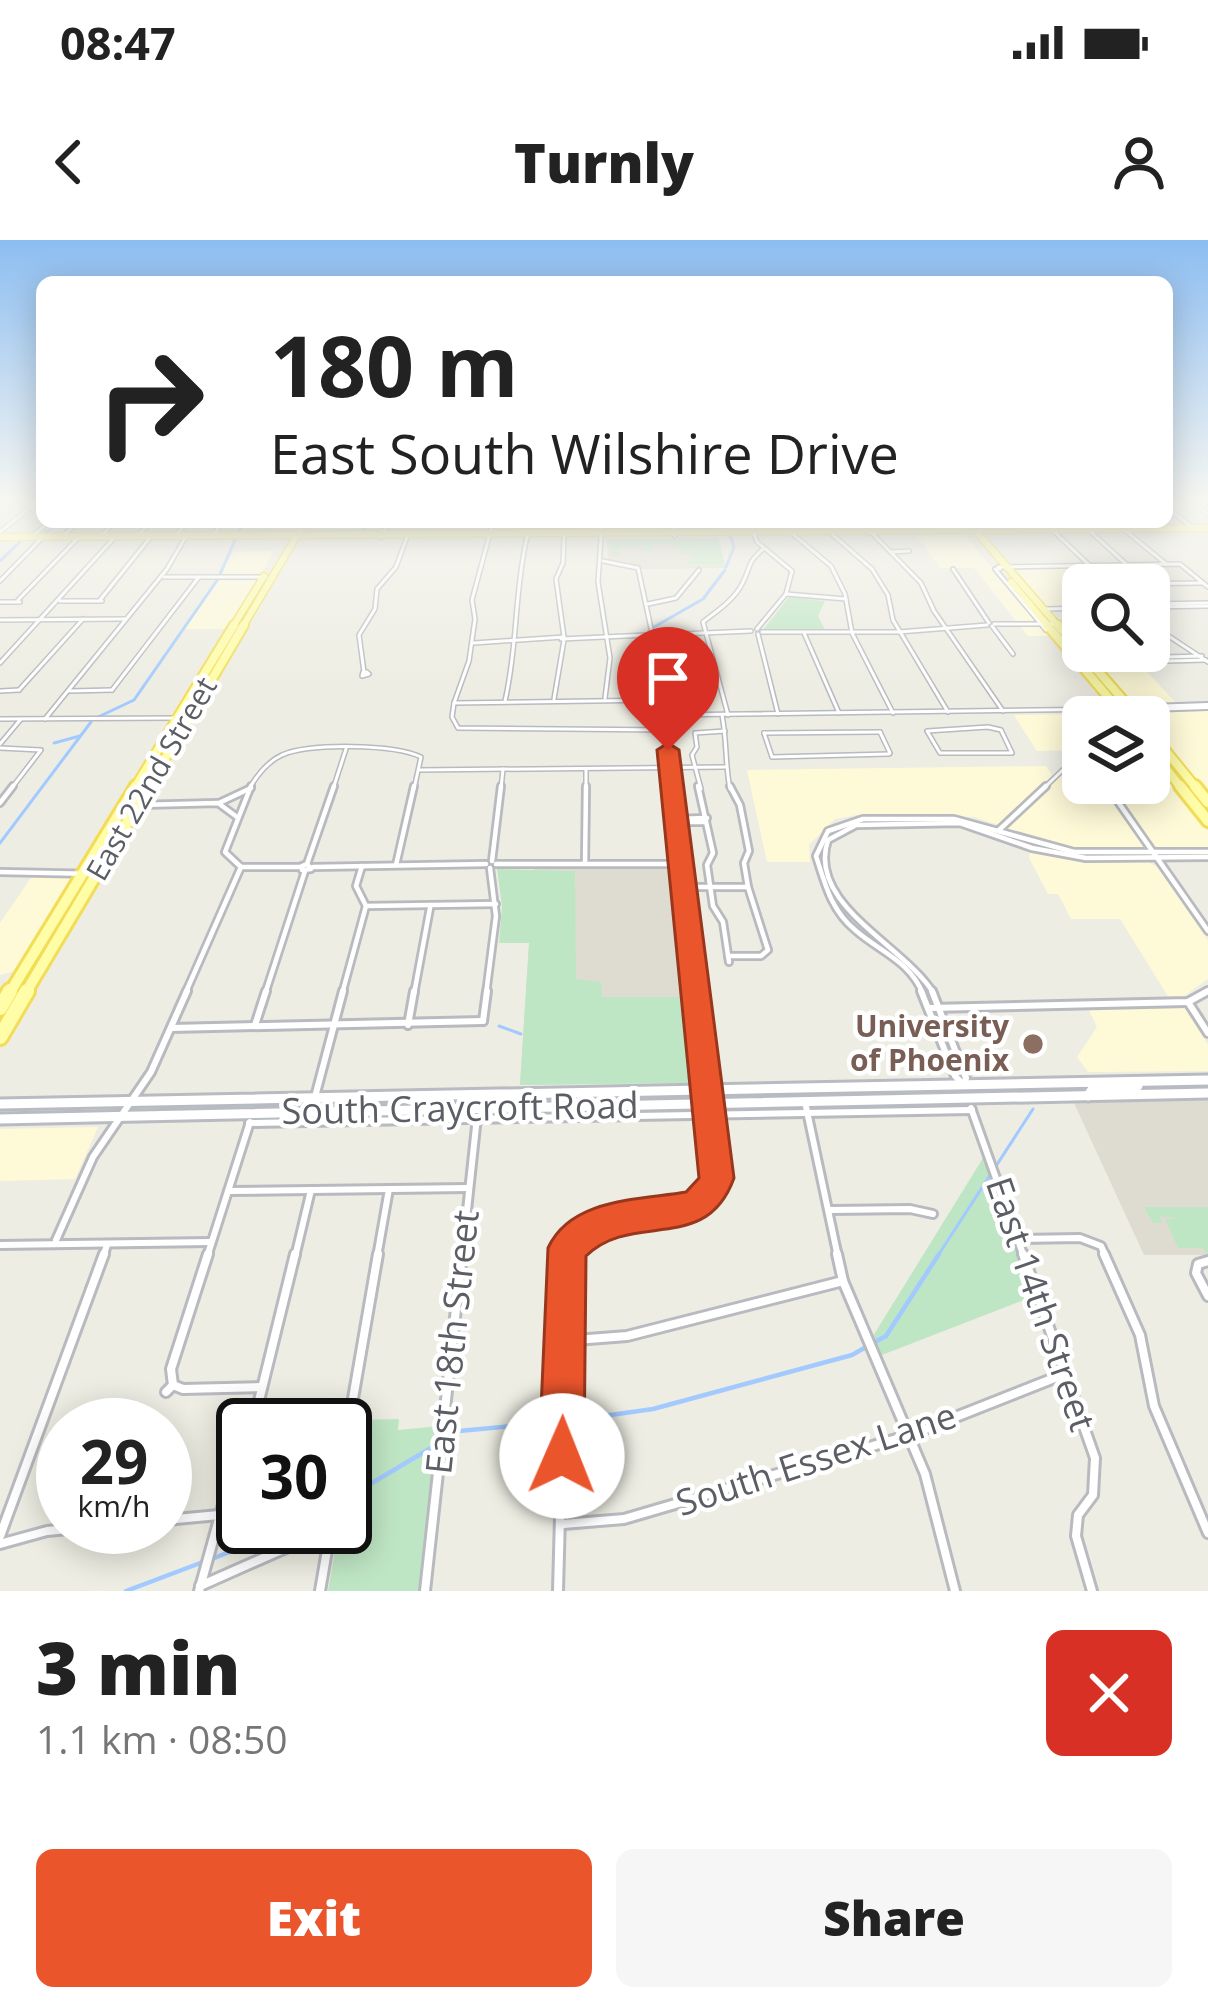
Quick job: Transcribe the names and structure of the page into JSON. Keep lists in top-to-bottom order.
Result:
{
  "streets": {
    "main road": ["East 22nd Street", "South Craycroft Road"],
    "street": ["East 14th Street", "East 18th Street", "South Essex Lane"]
  },
  "crossings": [
    ["South Craycroft Road", "East 14th Street"],
    ["South Craycroft Road", "East 18th Street"],
    ["East 14th Street", "South Essex Lane"]
  ],
  "places": ["University of Phoenix"],
  "page": {
    "status": "08:47",
    "header": "Turnly",
    "turn": ["180 m", "East South Wilshire Drive"],
    "speed": "29 km/h",
    "limit": "30",
    "heading": ["3 min", "1.1 km · 08:50"],
    "buttons": ["Exit", "Share"]
  }
}
